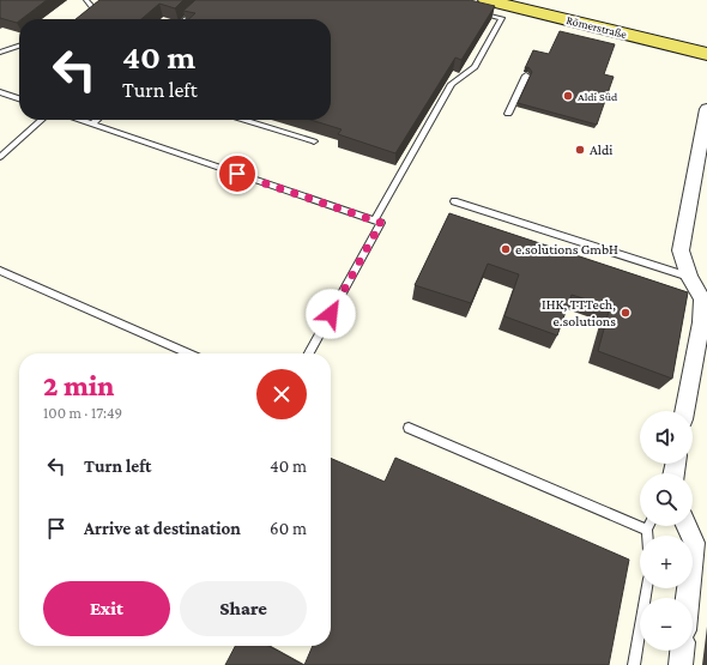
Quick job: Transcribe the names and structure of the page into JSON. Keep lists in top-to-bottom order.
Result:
{
  "streets": {
    "main road": ["Römerstraße"]
  },
  "places": [
    "Aldi Süd",
    "Aldi",
    "e.solutions GmbH",
    "IHK, TTTech, e.solutions"
  ],
  "page": {
    "turn": ["40 m", "Turn left"],
    "heading": ["2 min", "100 m · 17:49"],
    "map_buttons": ["+", "−"],
    "list": [
      {
        "name": "Turn left",
        "value": "40 m"
      },
      {
        "name": "Arrive at destination",
        "value": "60 m"
      }
    ],
    "buttons": ["Exit", "Share"]
  }
}
